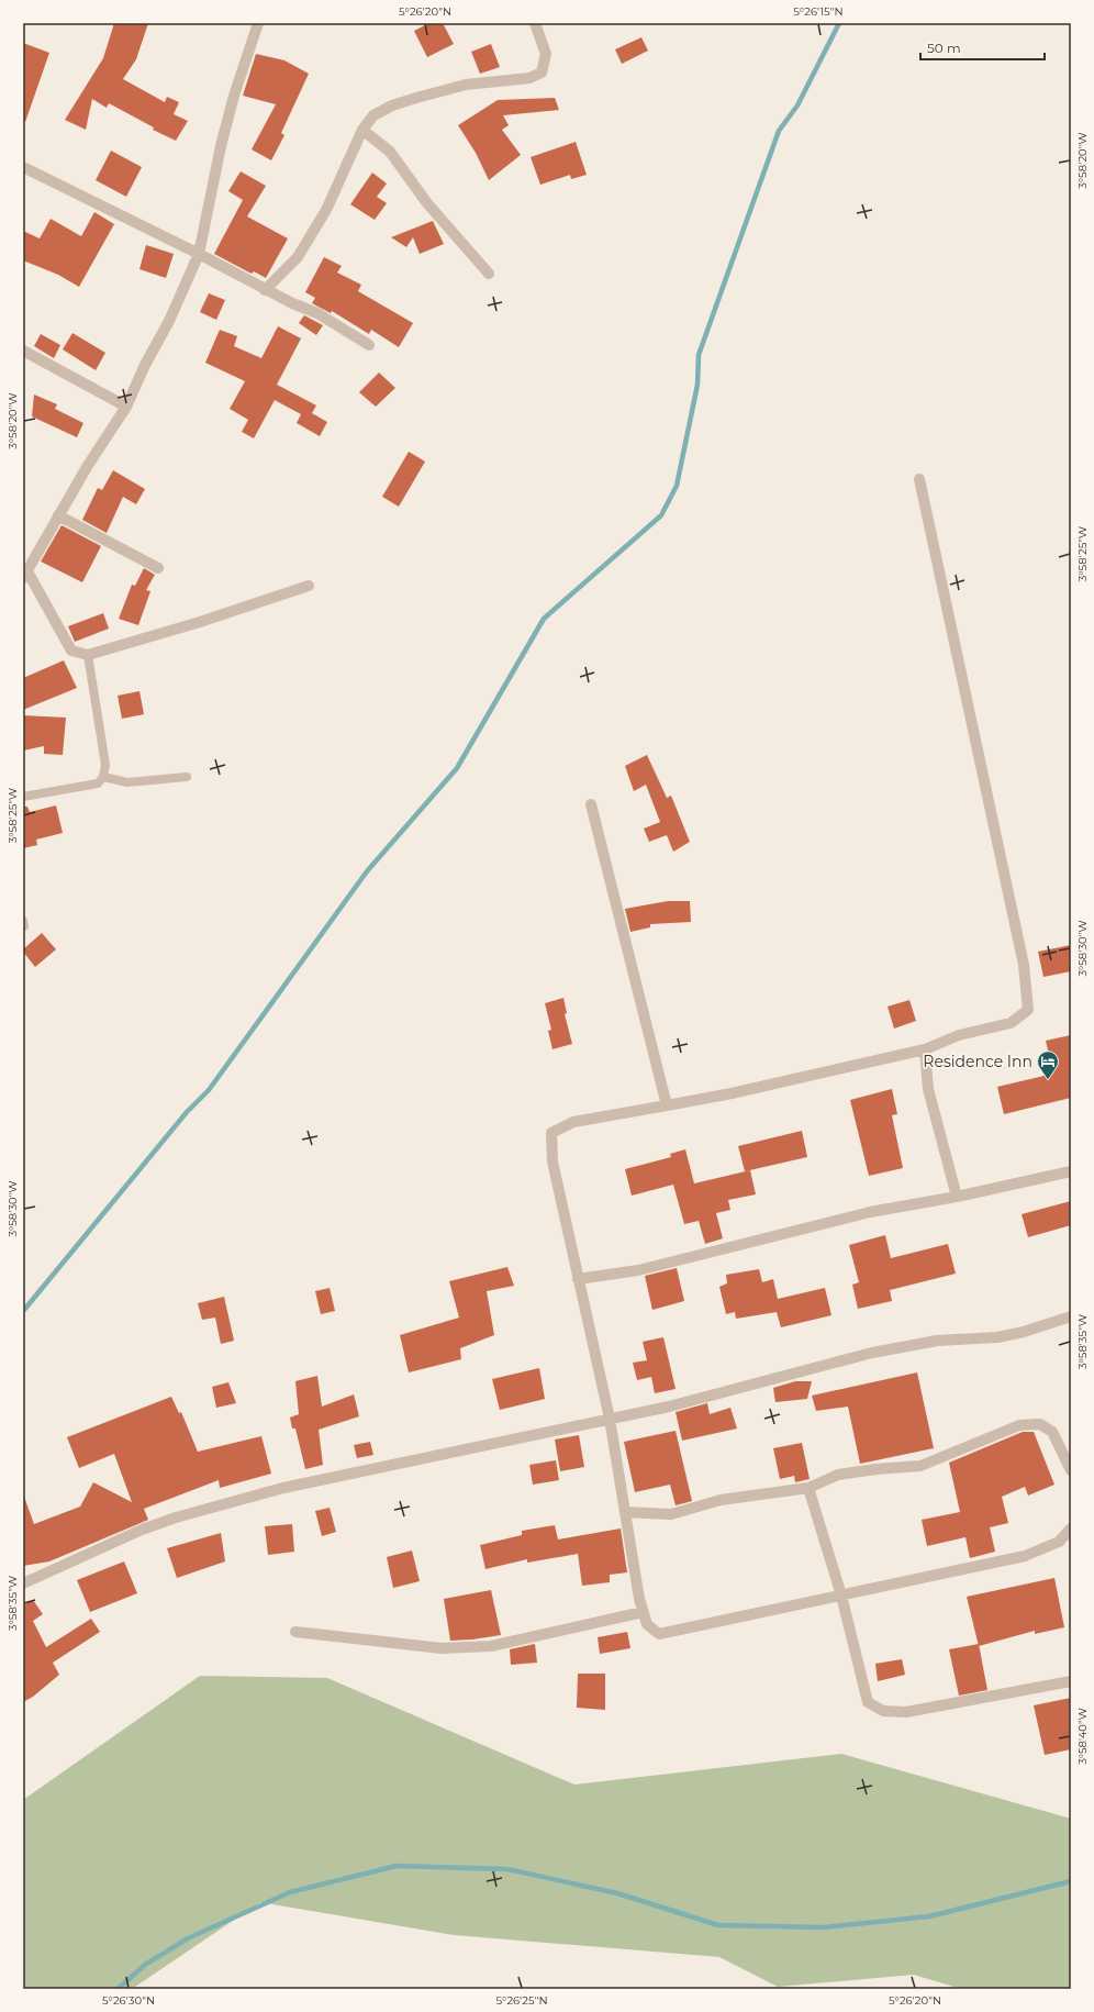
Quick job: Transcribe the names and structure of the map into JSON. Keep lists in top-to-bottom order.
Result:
{
  "places": {
    "hotel": ["Residence Inn"]
  },
  "scale_bar": "50 m",
  "coordinates": [
    "5°26'20\"N",
    "5°26'15\"N",
    "3°58'20\"W",
    "3°58'25\"W",
    "3°58'30\"W",
    "3°58'35\"W",
    "3°58'40\"W",
    "5°26'30\"N",
    "5°26'25\"N"
  ]
}
